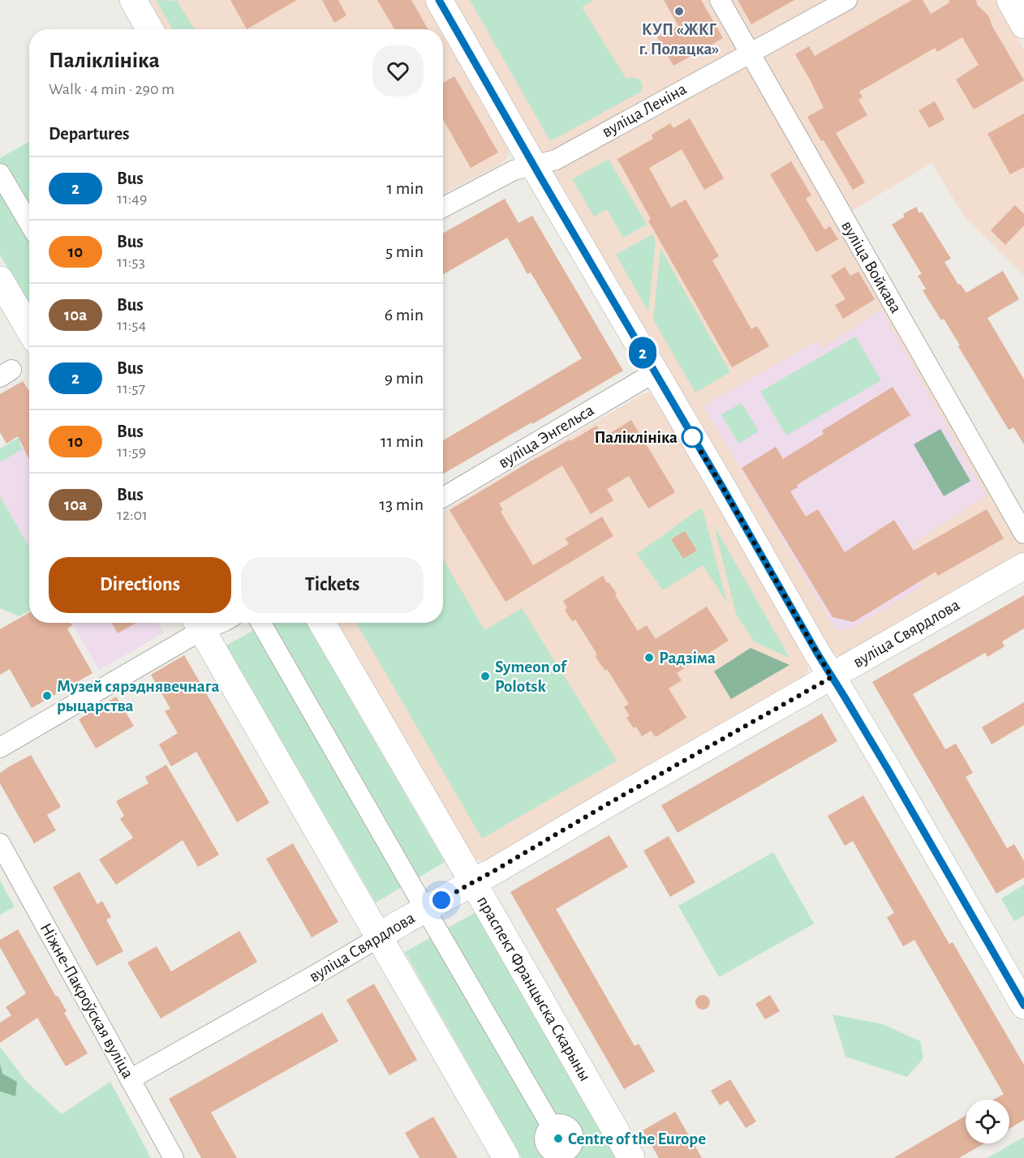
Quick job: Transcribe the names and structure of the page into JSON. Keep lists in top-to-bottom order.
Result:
{
  "streets": {
    "street": [
      "вуліца Леніна",
      "вуліца Войкава",
      "вуліца Энгельса",
      "вуліца Свярдлова",
      "праспект Францыска Скарыны",
      "Ніжне-Пакроўская вуліца"
    ]
  },
  "crossings": [
    ["вуліца Леніна", "вуліца Войкава"],
    ["вуліца Свярдлова", "праспект Францыска Скарыны"],
    ["вуліца Свярдлова", "Ніжне-Пакроўская вуліца"]
  ],
  "places": [
    "КУП «ЖКГ г. Полацка»",
    "Паліклініка",
    "Радзіма",
    "Symeon of Polotsk",
    "Музей сярэднявечнага рыцарства",
    "Centre of the Europe"
  ],
  "lines": ["bus line 2"],
  "page": {
    "on_map": "2",
    "heading": [
      ["Паліклініка", "Walk · 4 min · 290 m"],
      "Departures"
    ],
    "list": [
      {
        "mark": "2",
        "name": "Bus",
        "note": "11:49",
        "value": "1 min"
      },
      {
        "mark": "10",
        "name": "Bus",
        "note": "11:53",
        "value": "5 min"
      },
      {
        "mark": "10а",
        "name": "Bus",
        "note": "11:54",
        "value": "6 min"
      },
      {
        "mark": "2",
        "name": "Bus",
        "note": "11:57",
        "value": "9 min"
      },
      {
        "mark": "10",
        "name": "Bus",
        "note": "11:59",
        "value": "11 min"
      },
      {
        "mark": "10а",
        "name": "Bus",
        "note": "12:01",
        "value": "13 min"
      }
    ],
    "buttons": ["Directions", "Tickets"]
  }
}
